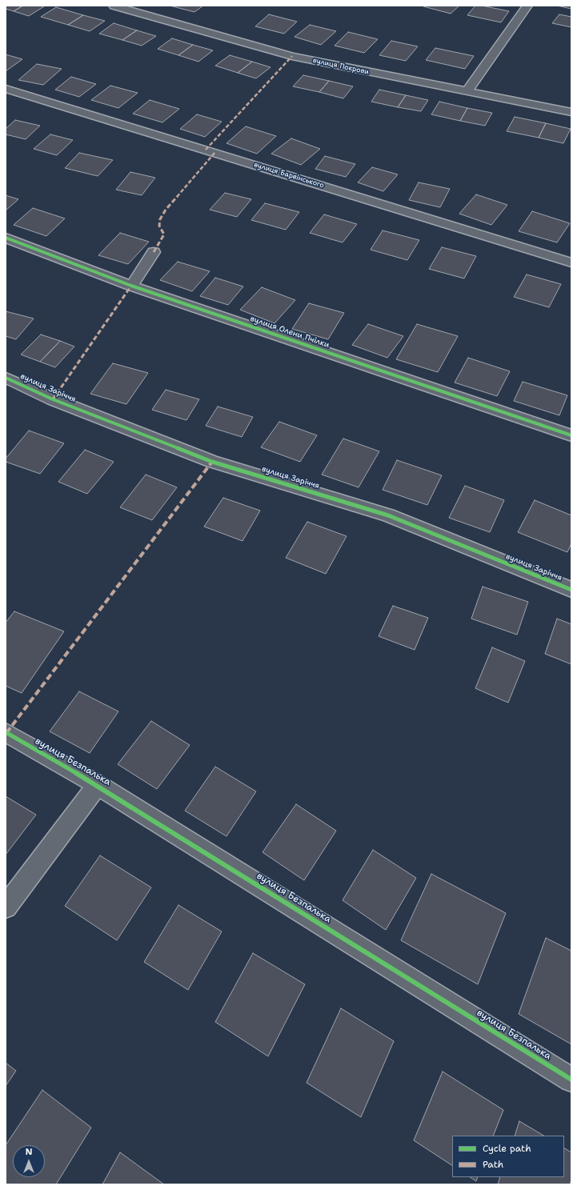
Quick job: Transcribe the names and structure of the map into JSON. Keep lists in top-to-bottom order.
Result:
{
  "streets": {
    "street": [
      "вулиця Покрови",
      "вулиця Барвінського",
      "вулиця Олени Пчілки",
      "вулиця Заріччя",
      "вулиця Безпалька"
    ]
  },
  "legend": ["Cycle path", "Path"],
  "north": "top"
}
